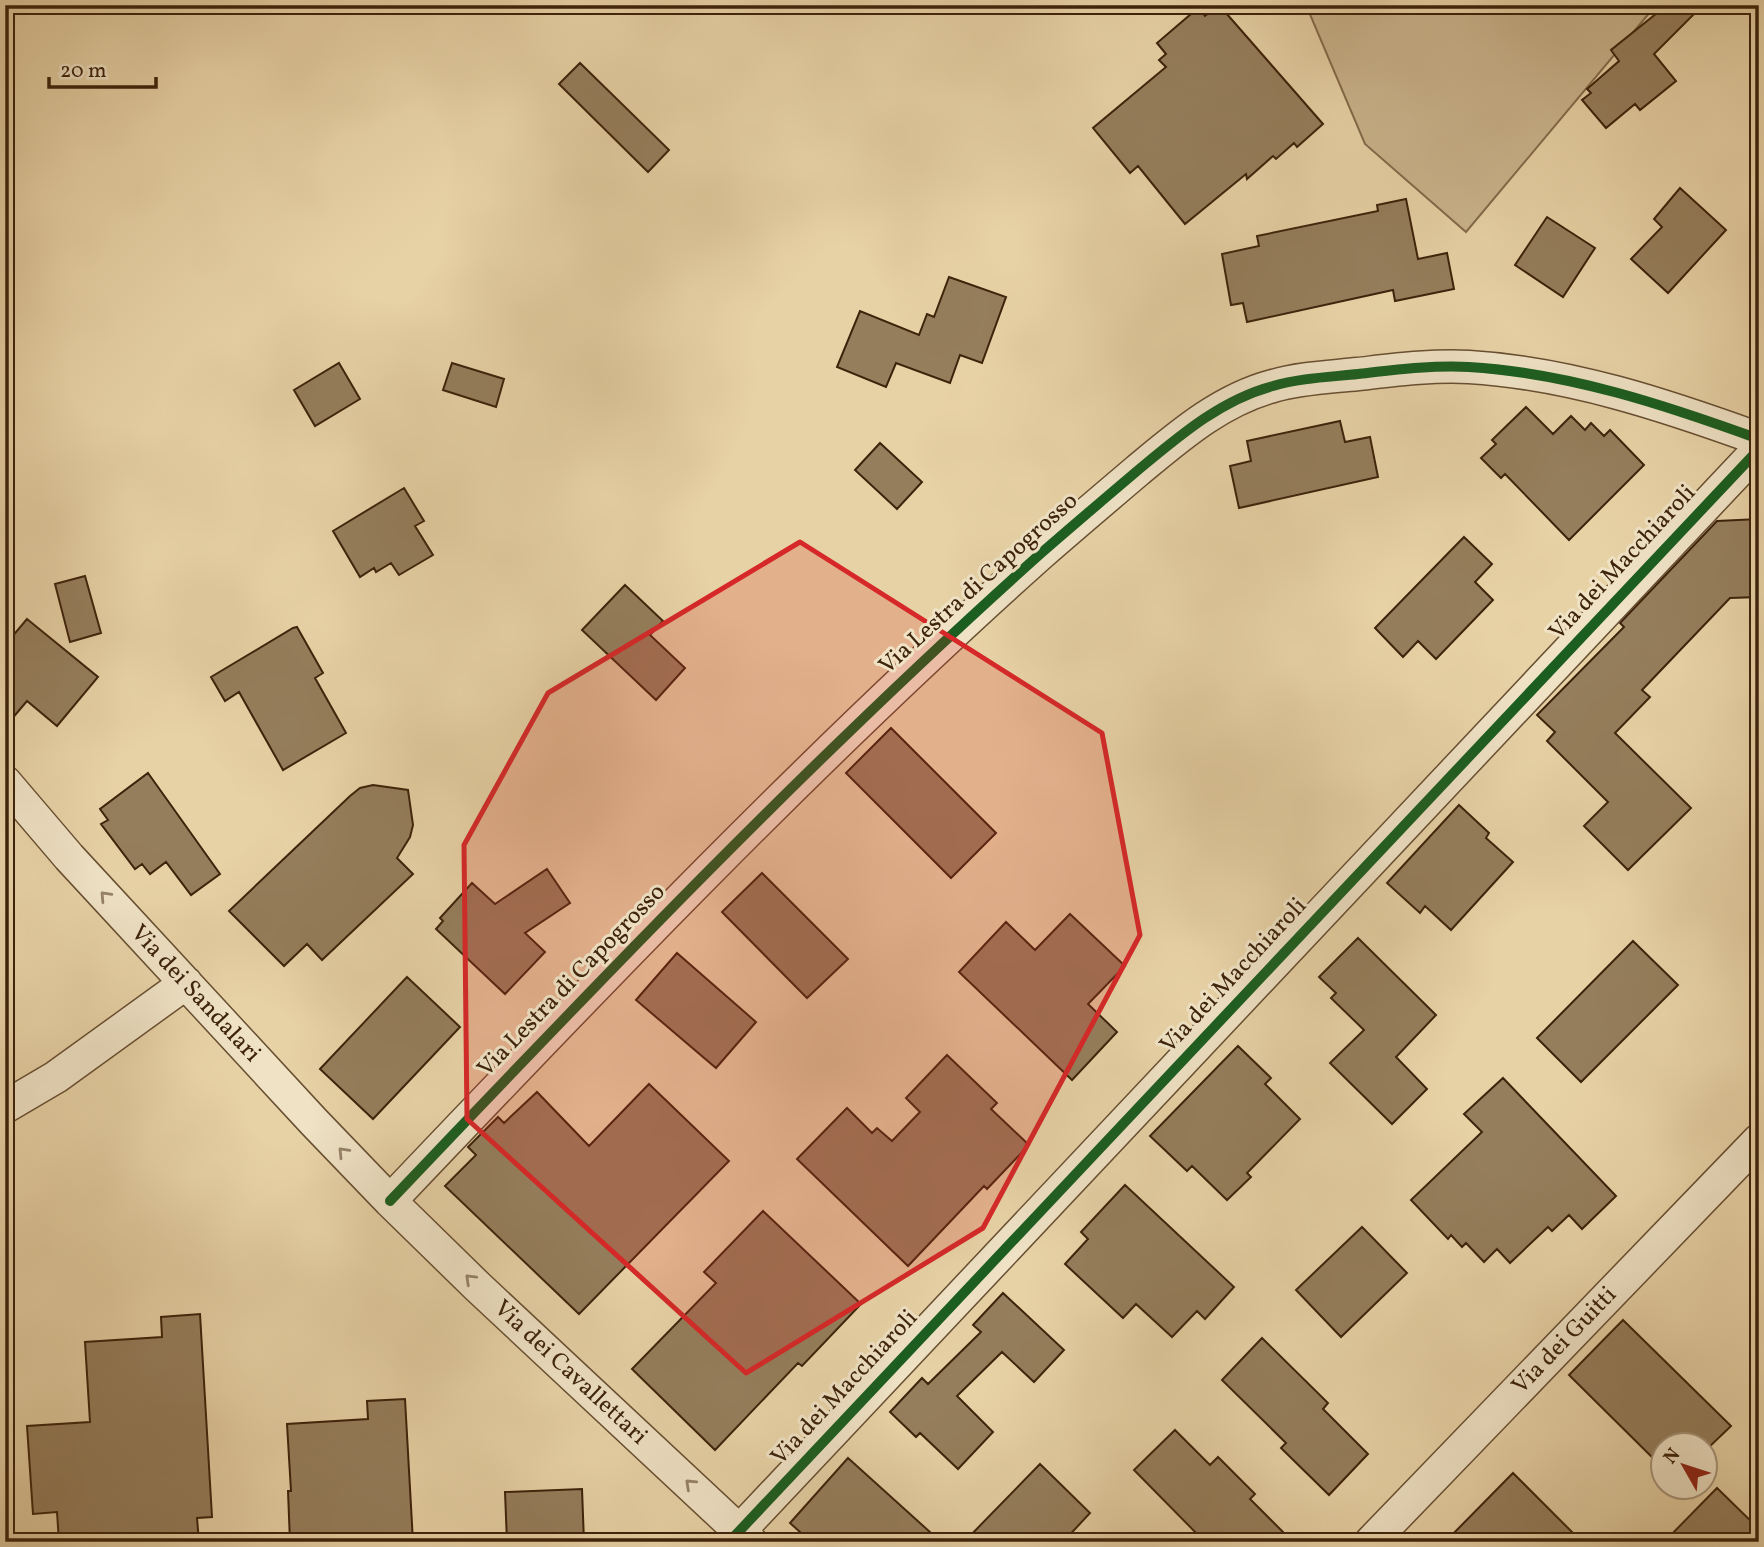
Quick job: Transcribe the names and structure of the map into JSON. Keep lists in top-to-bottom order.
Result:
{
  "streets": {
    "street": [
      "Via dei Macchiaroli",
      "Via Lestra di Capogrosso",
      "Via dei Sandalari",
      "Via dei Guitti",
      "Via dei Cavallettari"
    ]
  },
  "crossings": [
    ["Via dei Macchiaroli", "Via dei Cavallettari"],
    ["Via Lestra di Capogrosso", "Via dei Sandalari"],
    ["Via Lestra di Capogrosso", "Via dei Cavallettari"],
    ["Via dei Sandalari", "Via dei Cavallettari"]
  ],
  "one_way": ["Via dei Sandalari", "Via dei Cavallettari"],
  "scale_bar": "20 m",
  "north": "top left"
}
